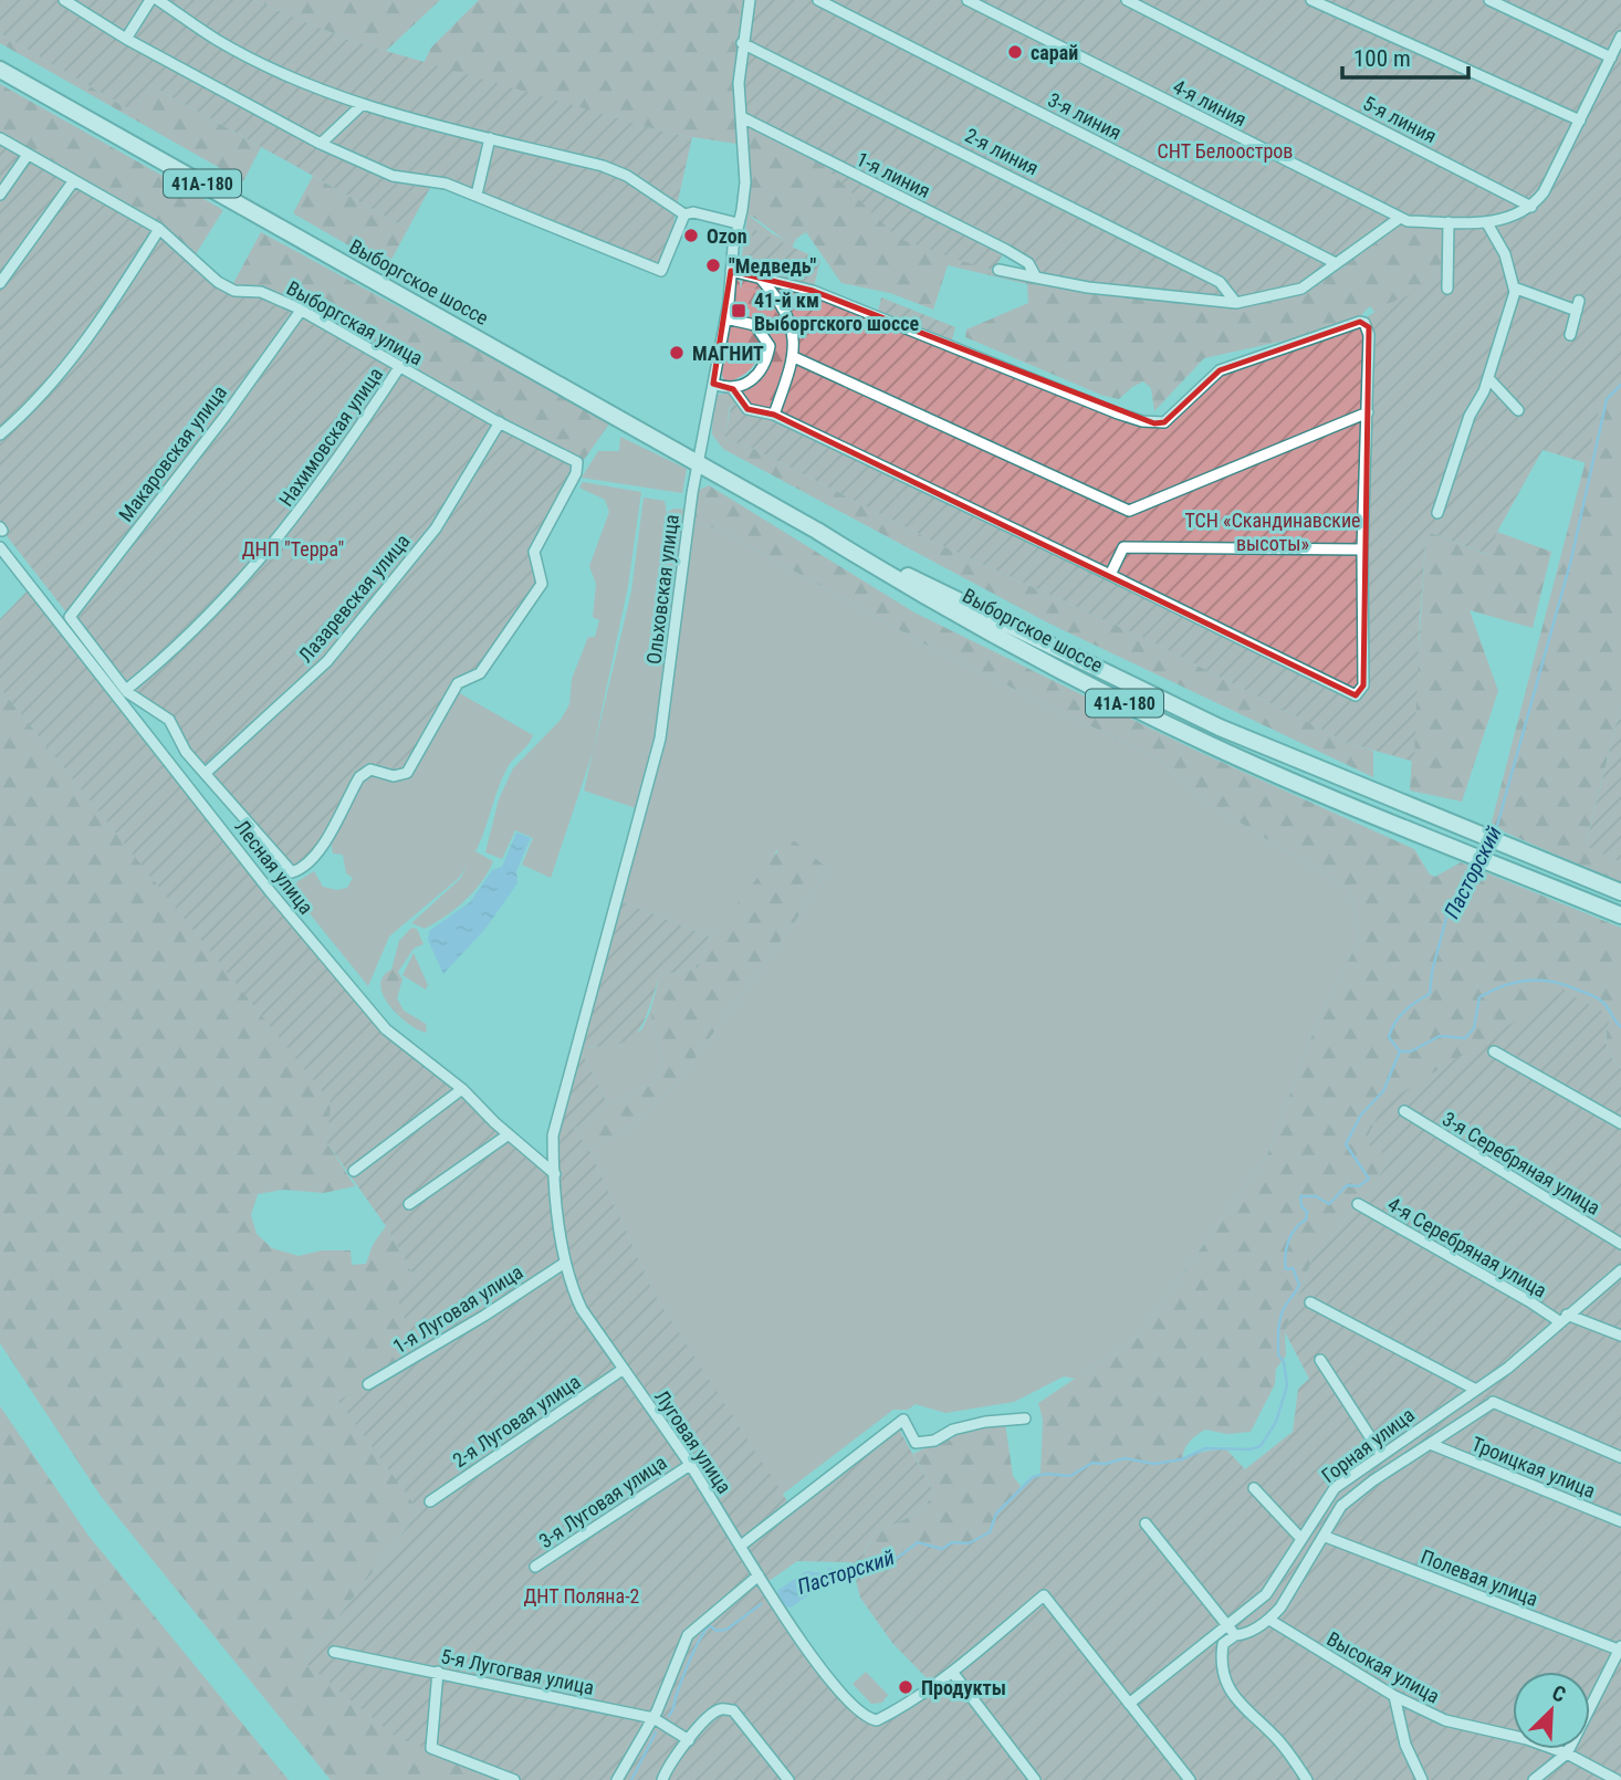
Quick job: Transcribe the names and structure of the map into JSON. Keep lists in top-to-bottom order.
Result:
{
  "streets": {
    "main road": ["41А-180", "Выборгское шоссе"],
    "street": [
      "4-я линия",
      "3-я линия",
      "5-я линия",
      "2-я линия",
      "1-я линия",
      "Выборгская улица",
      "Нахимовская улица",
      "Макаровская улица",
      "Ольховская улица",
      "Лазаревская улица",
      "Лесная улица",
      "3-я Серебряная улица",
      "4-я Серебряная улица",
      "1-я Луговая улица",
      "2-я Луговая улица",
      "Луговая улица",
      "Горная улица",
      "Троицкая улица",
      "3-я Луговая улица",
      "Полевая улица",
      "Высокая улица",
      "5-я Лугогвая улица"
    ]
  },
  "crossings": [
    ["2-я линия", "Ольховская улица"],
    ["1-я линия", "Ольховская улица"],
    ["Выборгское шоссе", "Ольховская улица"],
    ["Выборгская улица", "Нахимовская улица"],
    ["Выборгская улица", "Макаровская улица"],
    ["Выборгская улица", "Лазаревская улица"],
    ["Нахимовская улица", "Макаровская улица"],
    ["Ольховская улица", "Лесная улица"],
    ["Ольховская улица", "Луговая улица"],
    ["Лесная улица", "Луговая улица"],
    ["4-я Серебряная улица", "Горная улица"],
    ["1-я Луговая улица", "Луговая улица"],
    ["2-я Луговая улица", "Луговая улица"],
    ["Луговая улица", "3-я Луговая улица"]
  ],
  "water": ["Пасторский"],
  "parks": [
    "СНТ Белоостров",
    "ТСН «Скандинавские высоты»",
    "ДНП \"Терра\"",
    "ДНТ Поляна-2"
  ],
  "places": {
    "other": [
      "сарай",
      "Ozon",
      "\"Медведь\"",
      "МАГНИТ",
      "Продукты"
    ],
    "transit": ["41-й км Выборгского шоссе"]
  },
  "scale_bar": "100 m",
  "north": "top right"
}
